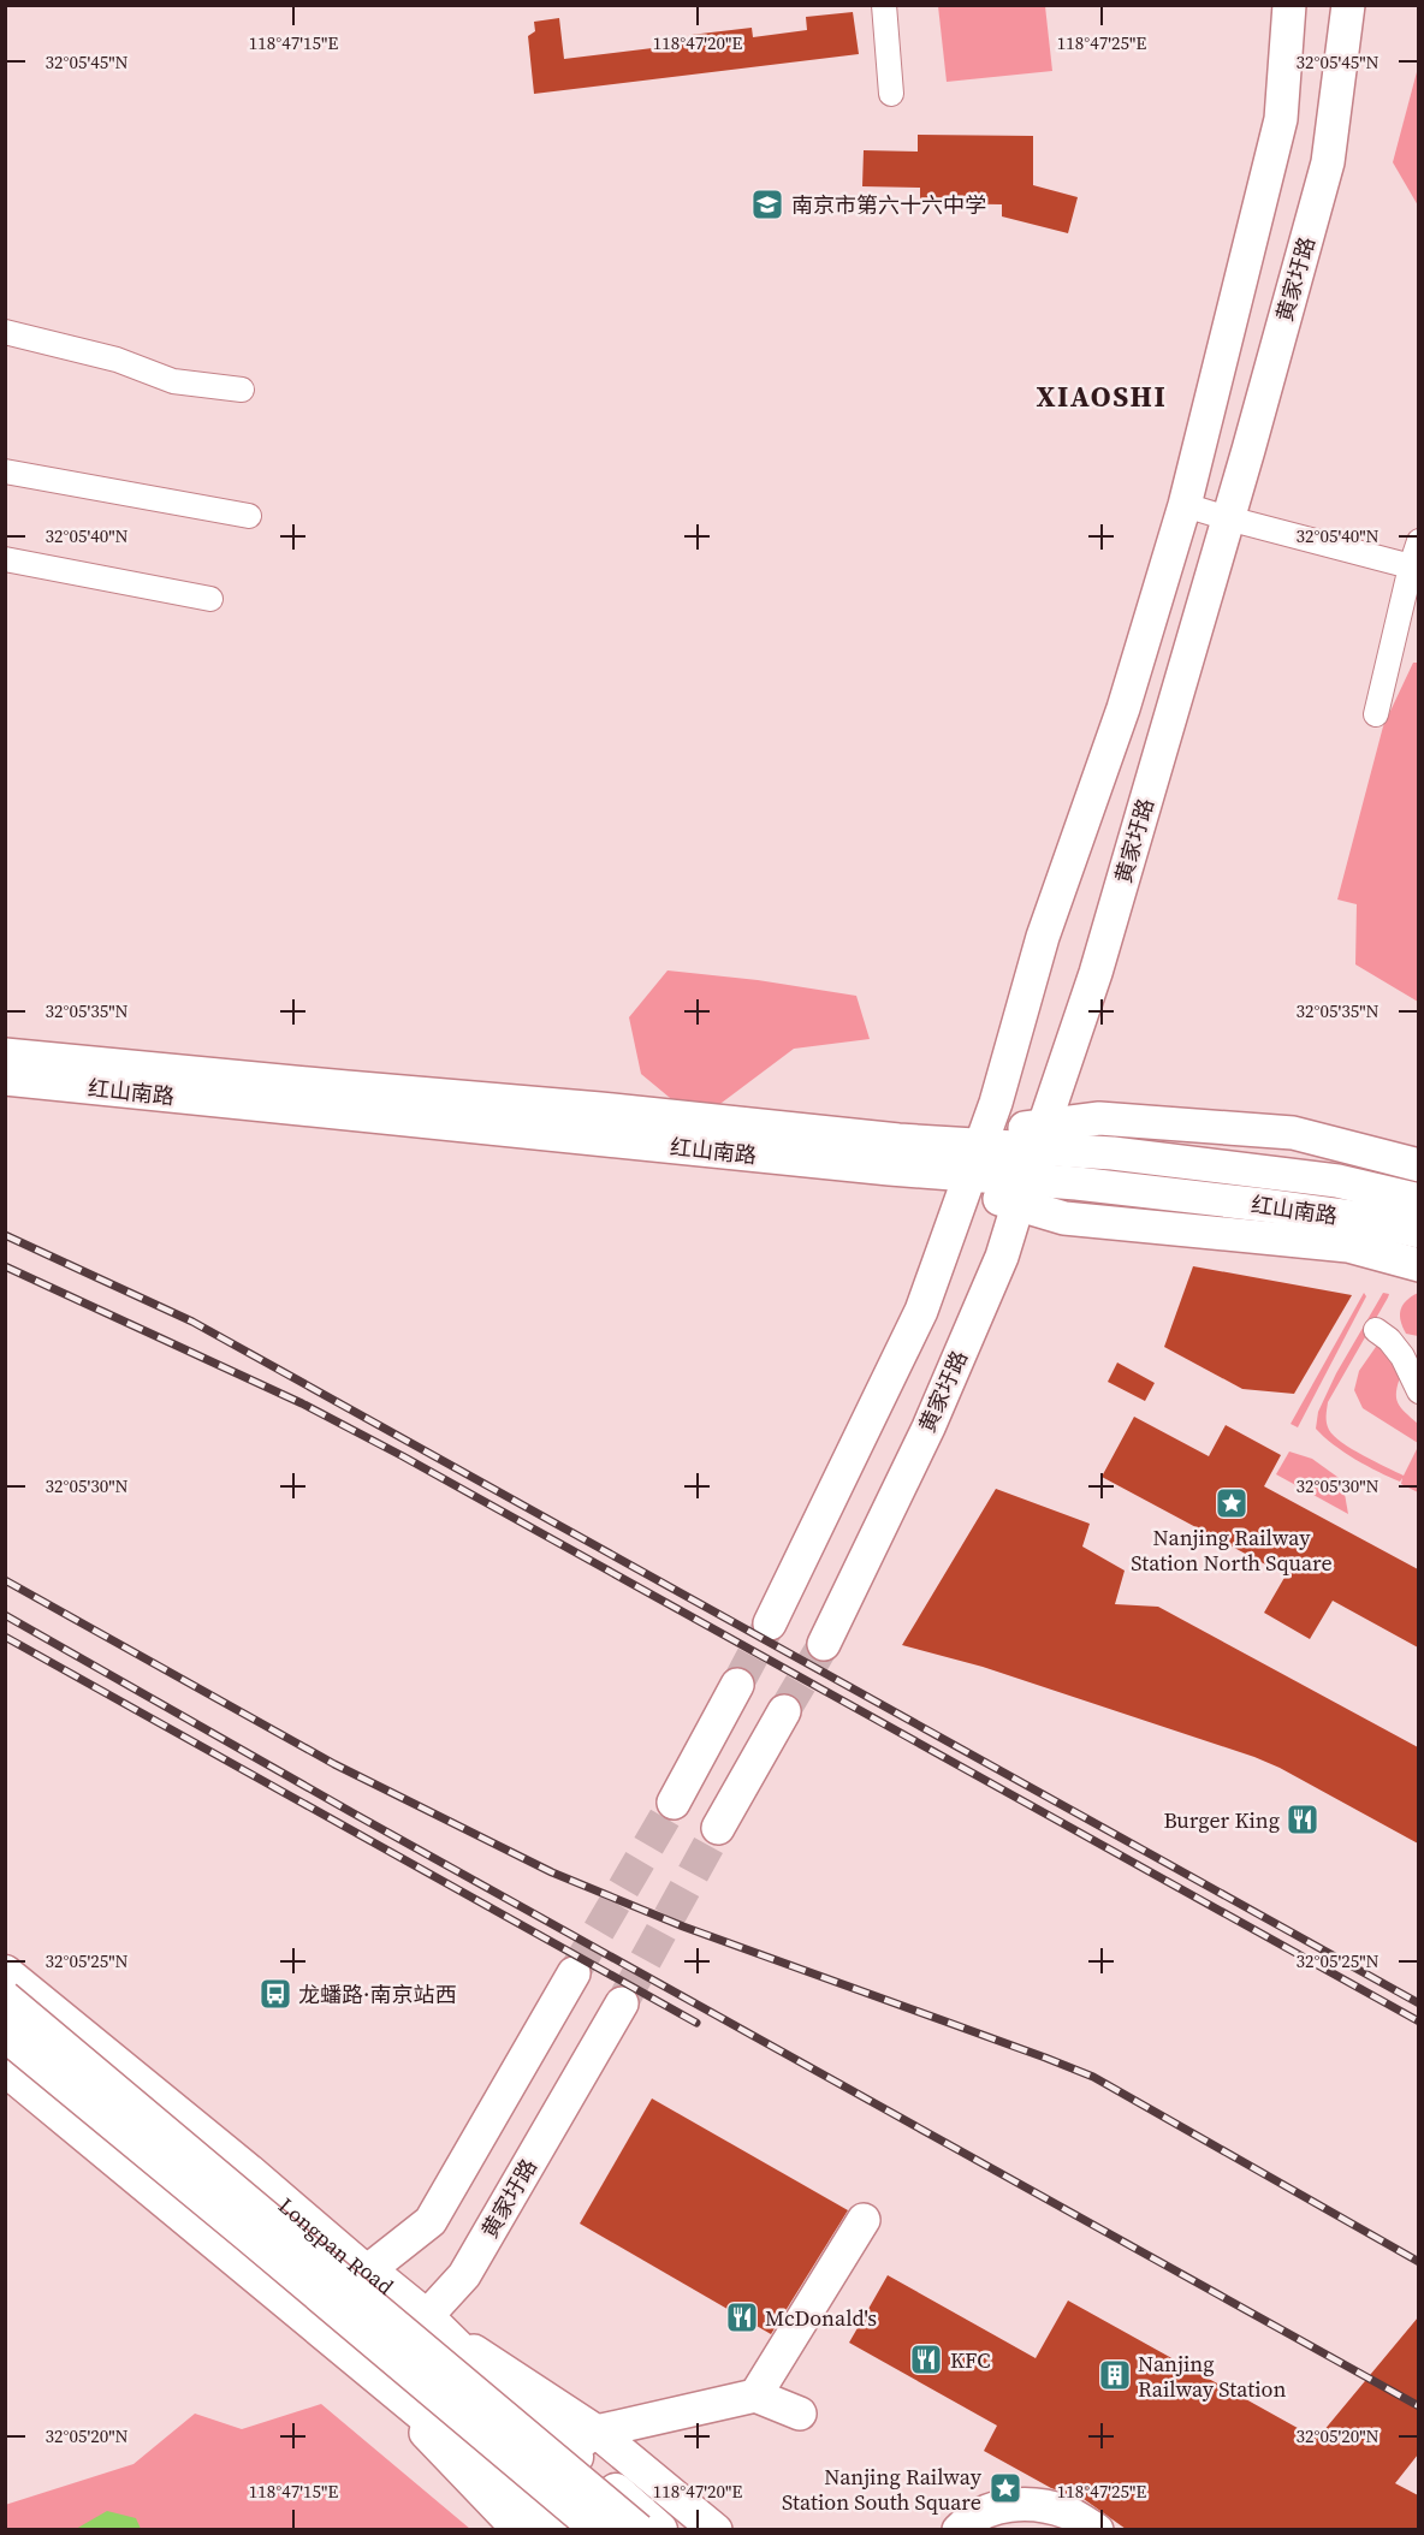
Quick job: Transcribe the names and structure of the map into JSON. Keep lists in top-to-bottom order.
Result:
{
  "streets": {
    "main road": ["黄家圩路", "红山南路", "Longpan Road"]
  },
  "crossings": [
    ["黄家圩路", "红山南路"],
    ["黄家圩路", "Longpan Road"]
  ],
  "districts": ["XIAOSHI"],
  "places": {
    "school or university": ["南京市第六十六中学"],
    "place": ["Nanjing Railway Station North Square", "Nanjing Railway Station South Square"],
    "restaurant": ["Burger King", "McDonald's", "KFC"],
    "bus stop": ["龙蟠路·南京站西"],
    "building": ["Nanjing Railway Station"]
  },
  "coordinates": [
    "118°47'15\"E",
    "118°47'20\"E",
    "118°47'25\"E",
    "32°05'45\"N",
    "32°05'40\"N",
    "32°05'35\"N",
    "32°05'30\"N",
    "32°05'25\"N",
    "32°05'20\"N"
  ]
}
